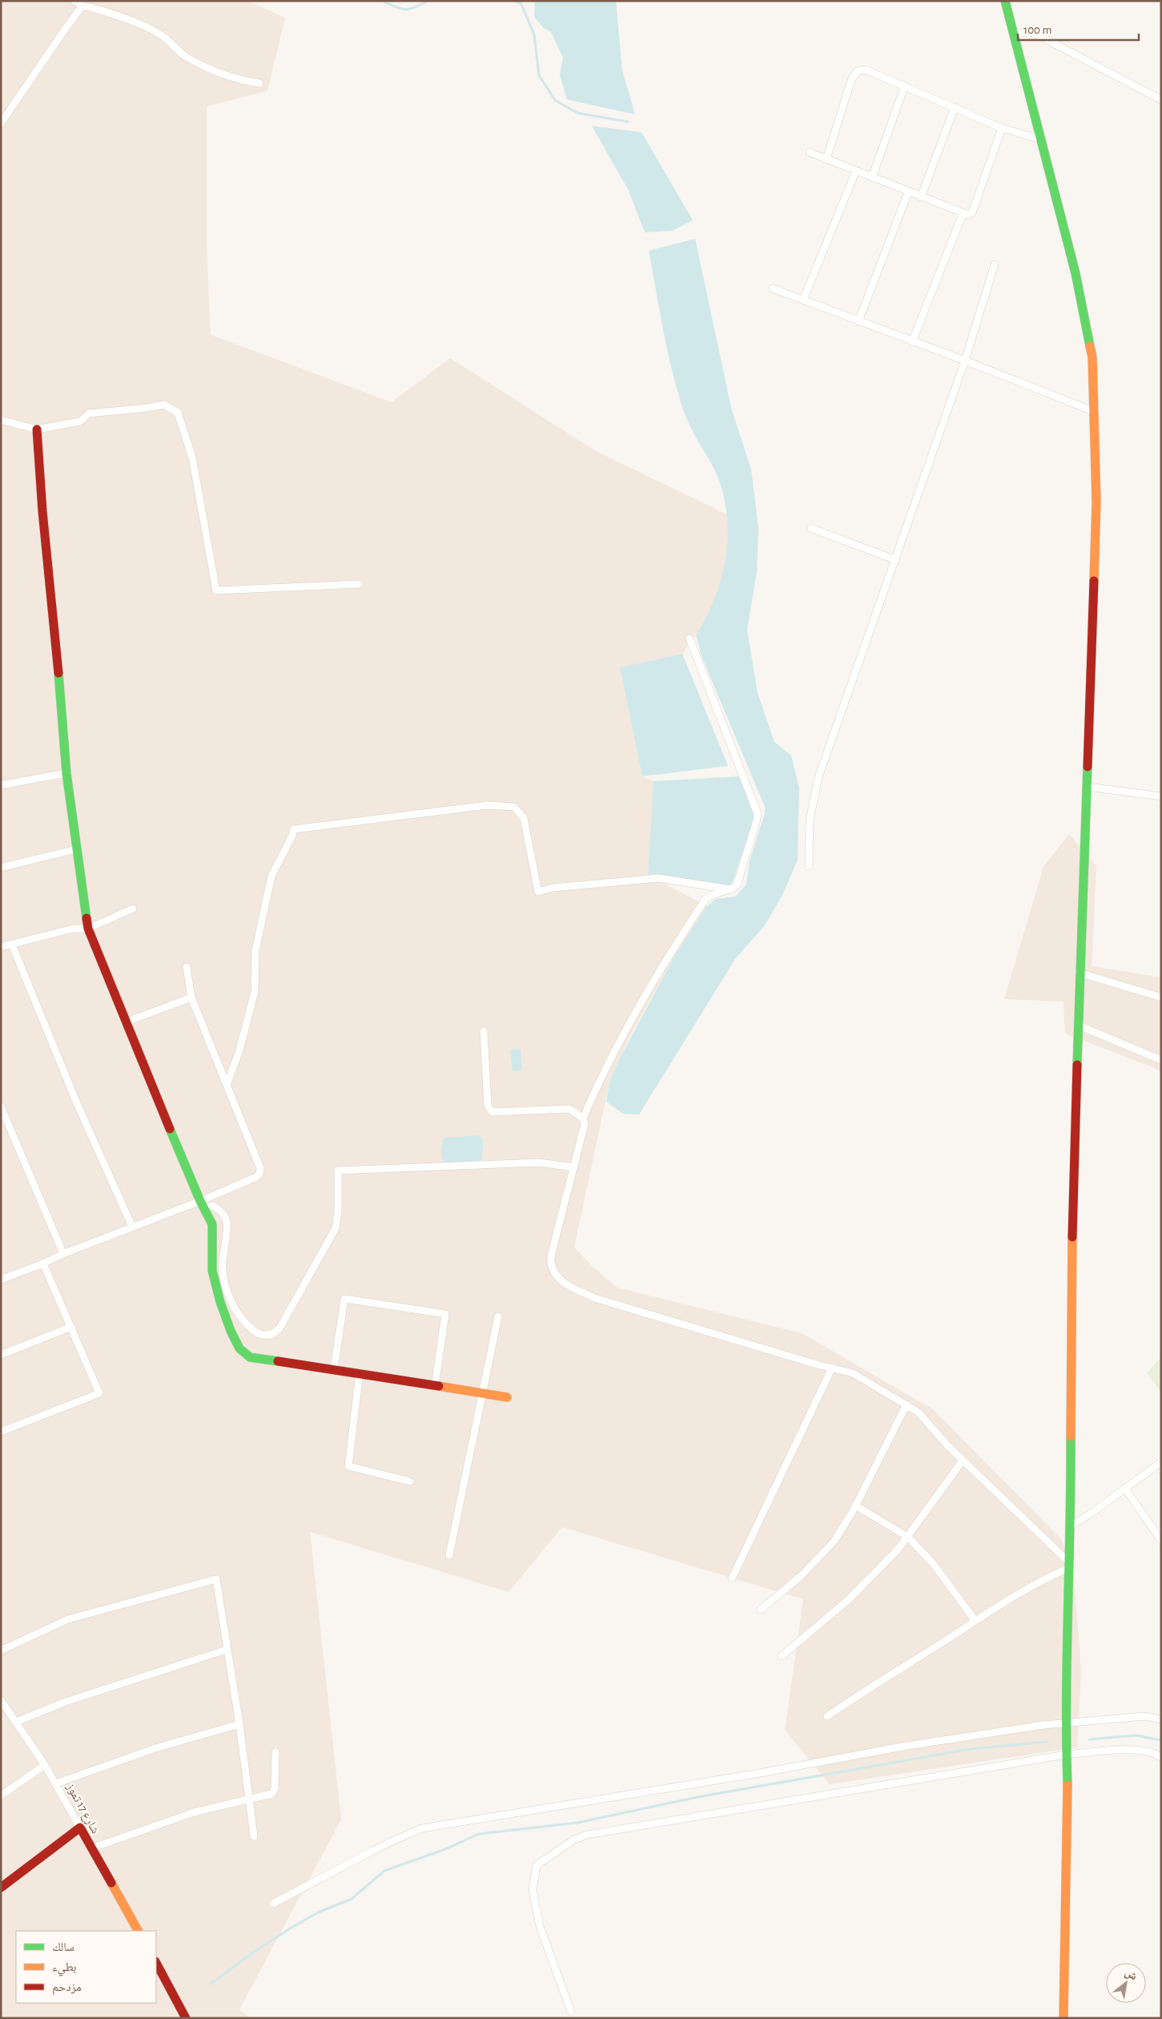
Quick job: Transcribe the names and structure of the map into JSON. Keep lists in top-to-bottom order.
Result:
{
  "streets": {
    "street": ["شارع 17 تموز"]
  },
  "legend": ["سالك", "بطيء", "مزدحم"],
  "scale_bar": "100 m",
  "north": "top right"
}
